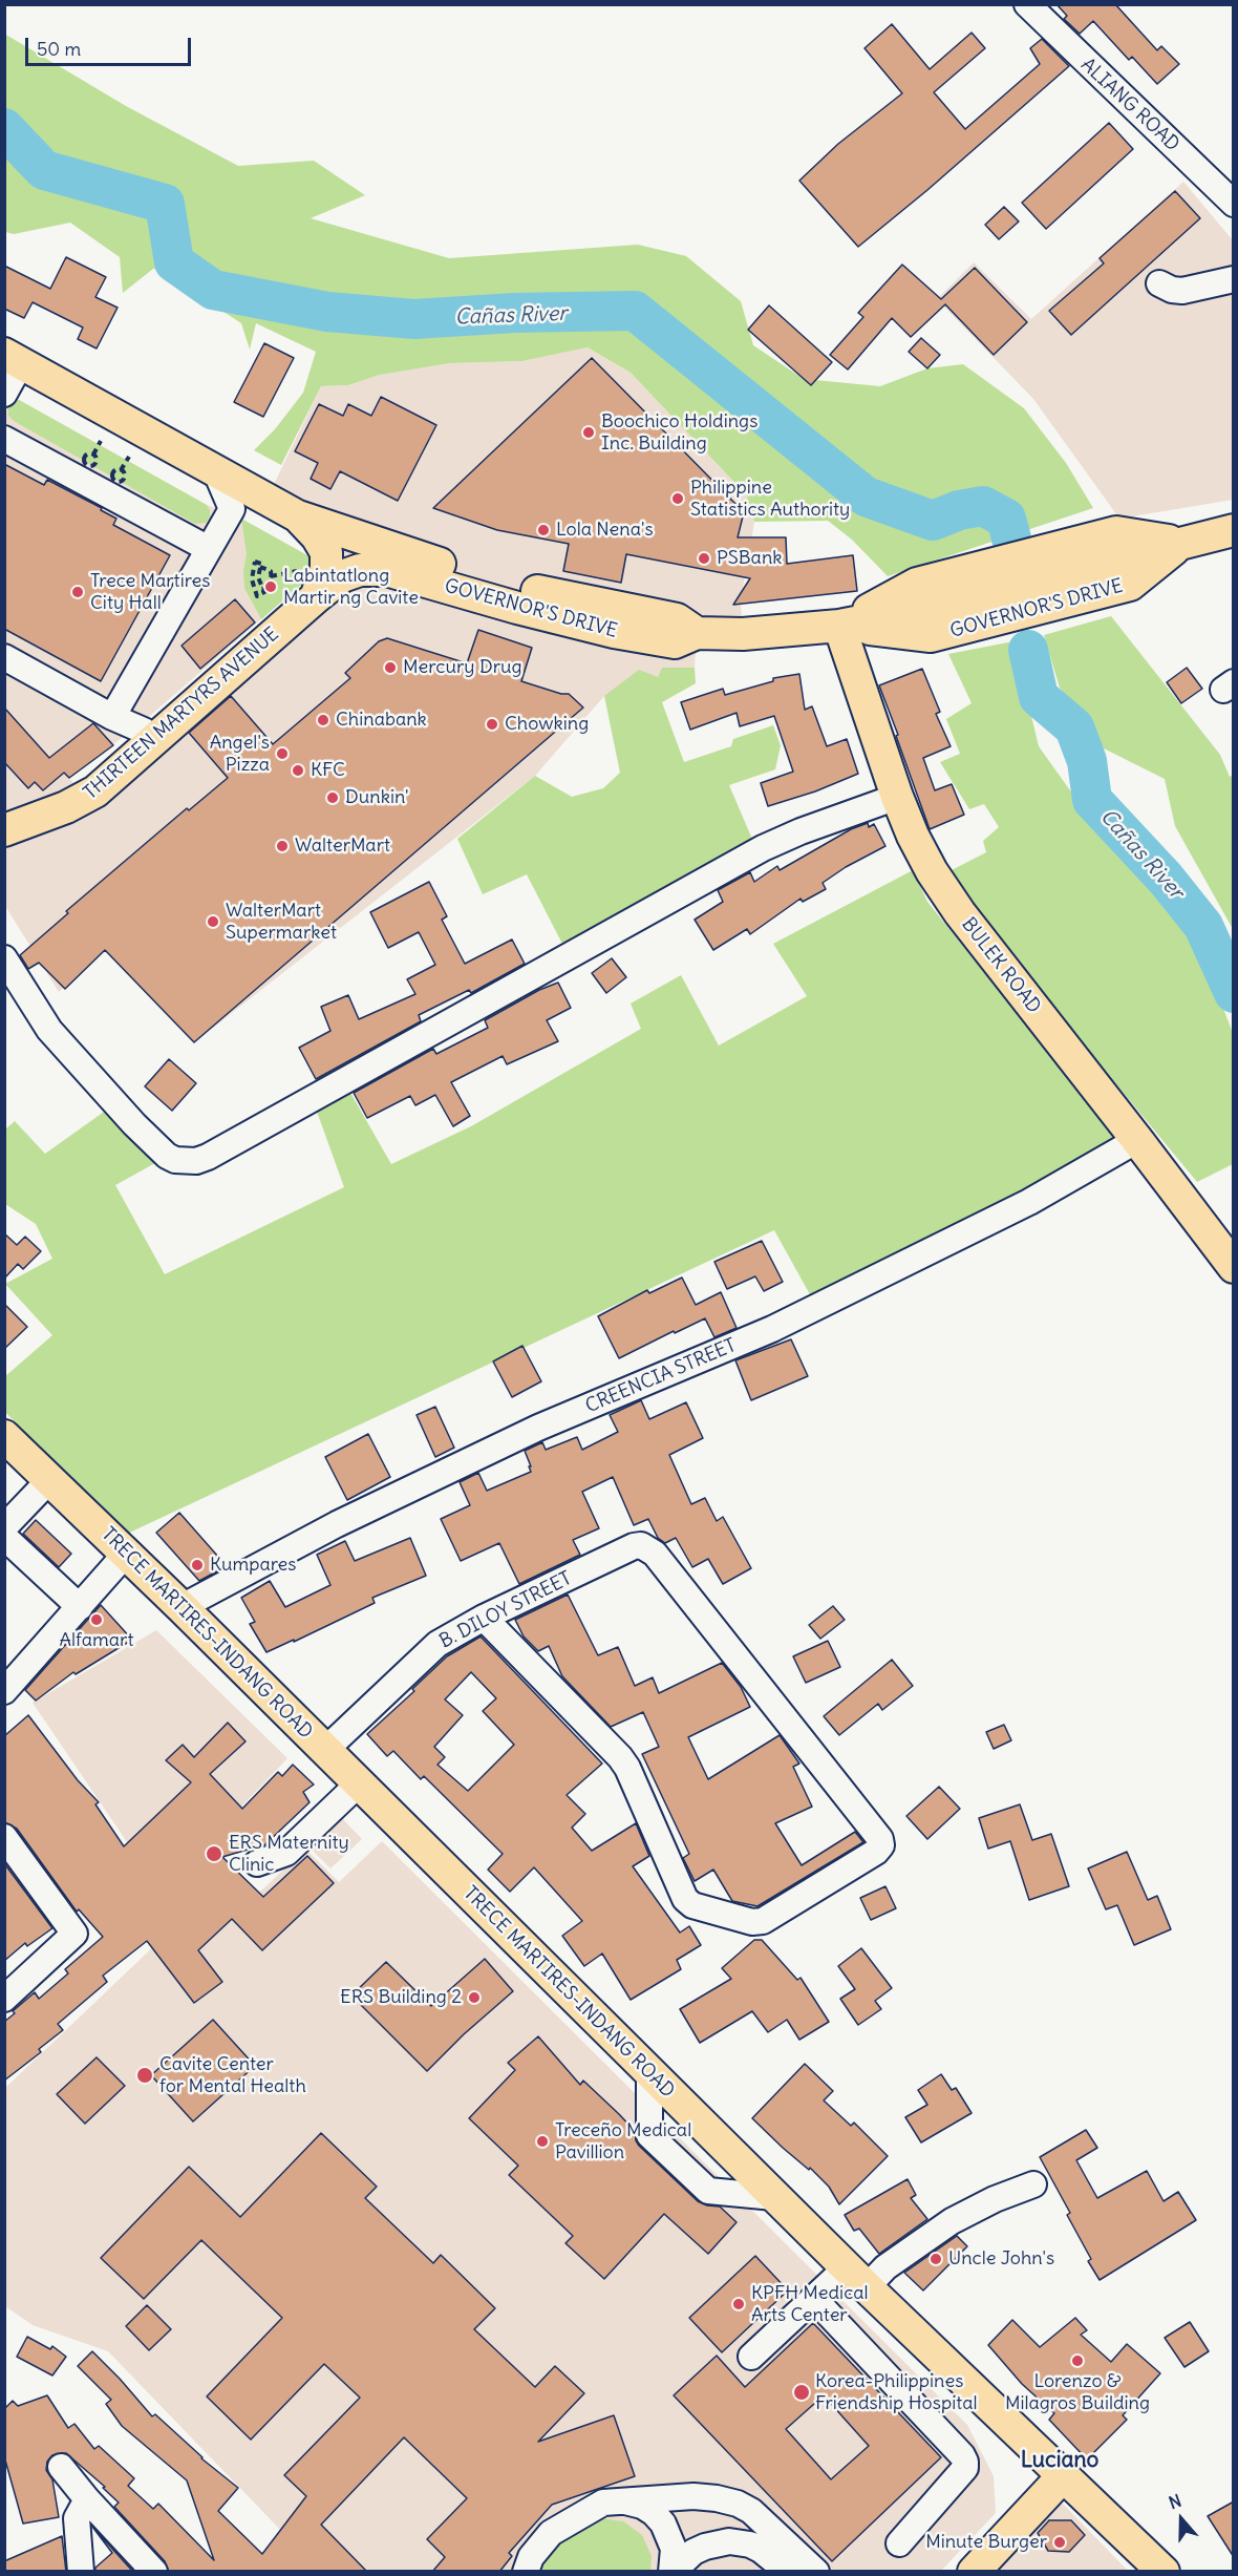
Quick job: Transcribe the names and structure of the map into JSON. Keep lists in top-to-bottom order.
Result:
{
  "streets": {
    "main road": [
      "GOVERNOR'S DRIVE",
      "THIRTEEN MARTYRS AVENUE",
      "BULEK ROAD",
      "TRECE MARTIRES-INDANG ROAD"
    ],
    "street": ["ALIANG ROAD", "CREENCIA STREET", "B. DILOY STREET"]
  },
  "crossings": [
    ["GOVERNOR'S DRIVE", "THIRTEEN MARTYRS AVENUE"],
    ["GOVERNOR'S DRIVE", "BULEK ROAD"],
    ["BULEK ROAD", "CREENCIA STREET"],
    ["CREENCIA STREET", "TRECE MARTIRES-INDANG ROAD"],
    ["B. DILOY STREET", "TRECE MARTIRES-INDANG ROAD"]
  ],
  "districts": ["Luciano"],
  "water": ["Cañas River"],
  "places": [
    "Boochico Holdings Inc. Building",
    "Philippine Statistics Authority",
    "Lola Nena's",
    "PSBank",
    "Labintatlong Martir ng Cavite",
    "Trece Martires City Hall",
    "Mercury Drug",
    "Chinabank",
    "Chowking",
    "Angel's Pizza",
    "KFC",
    "Dunkin'",
    "WalterMart",
    "WalterMart Supermarket",
    "Kumpares",
    "Alfamart",
    "ERS Maternity Clinic",
    "ERS Building 2",
    "Cavite Center for Mental Health",
    "Treceño Medical Pavillion",
    "Uncle John's",
    "KPFH Medical Arts Center",
    "Lorenzo & Milagros Building",
    "Korea-Philippines Friendship Hospital",
    "Minute Burger"
  ],
  "scale_bar": "50 m",
  "north": "top"
}
